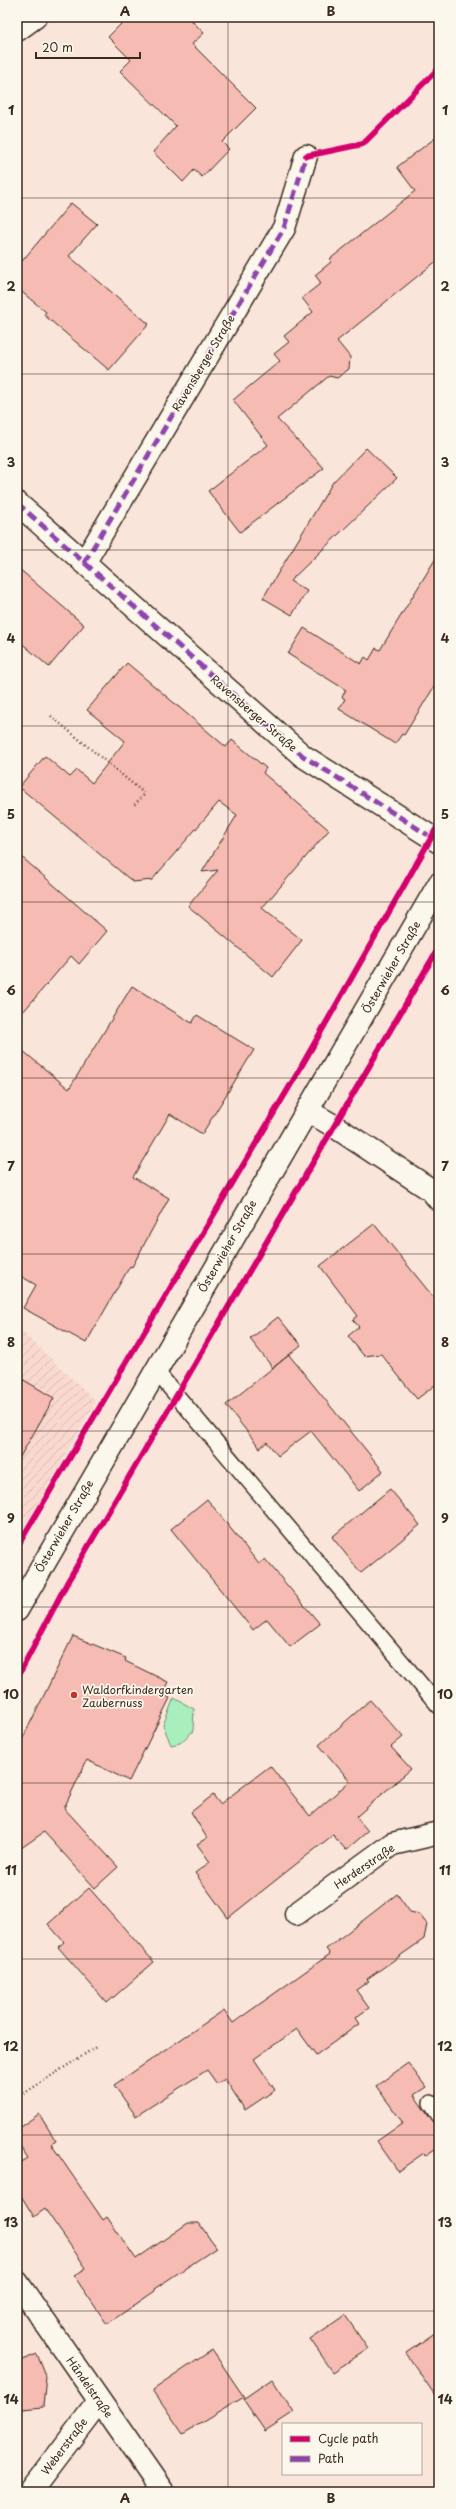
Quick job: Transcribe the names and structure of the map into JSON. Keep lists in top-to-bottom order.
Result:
{
  "streets": {
    "street": [
      "Ravensberger Straße",
      "Österwieher Straße",
      "Herderstraße",
      "Händelstraße",
      "Weberstraße"
    ]
  },
  "crossings": [
    ["Händelstraße", "Weberstraße"]
  ],
  "places": ["Waldorfkindergarten Zaubernuss"],
  "legend": ["Cycle path", "Path"],
  "scale_bar": "20 m",
  "grid": {
    "columns": ["A", "B"],
    "rows": [
      "1",
      "2",
      "3",
      "4",
      "5",
      "6",
      "7",
      "8",
      "9",
      "10",
      "11",
      "12",
      "13",
      "14"
    ]
  }
}
